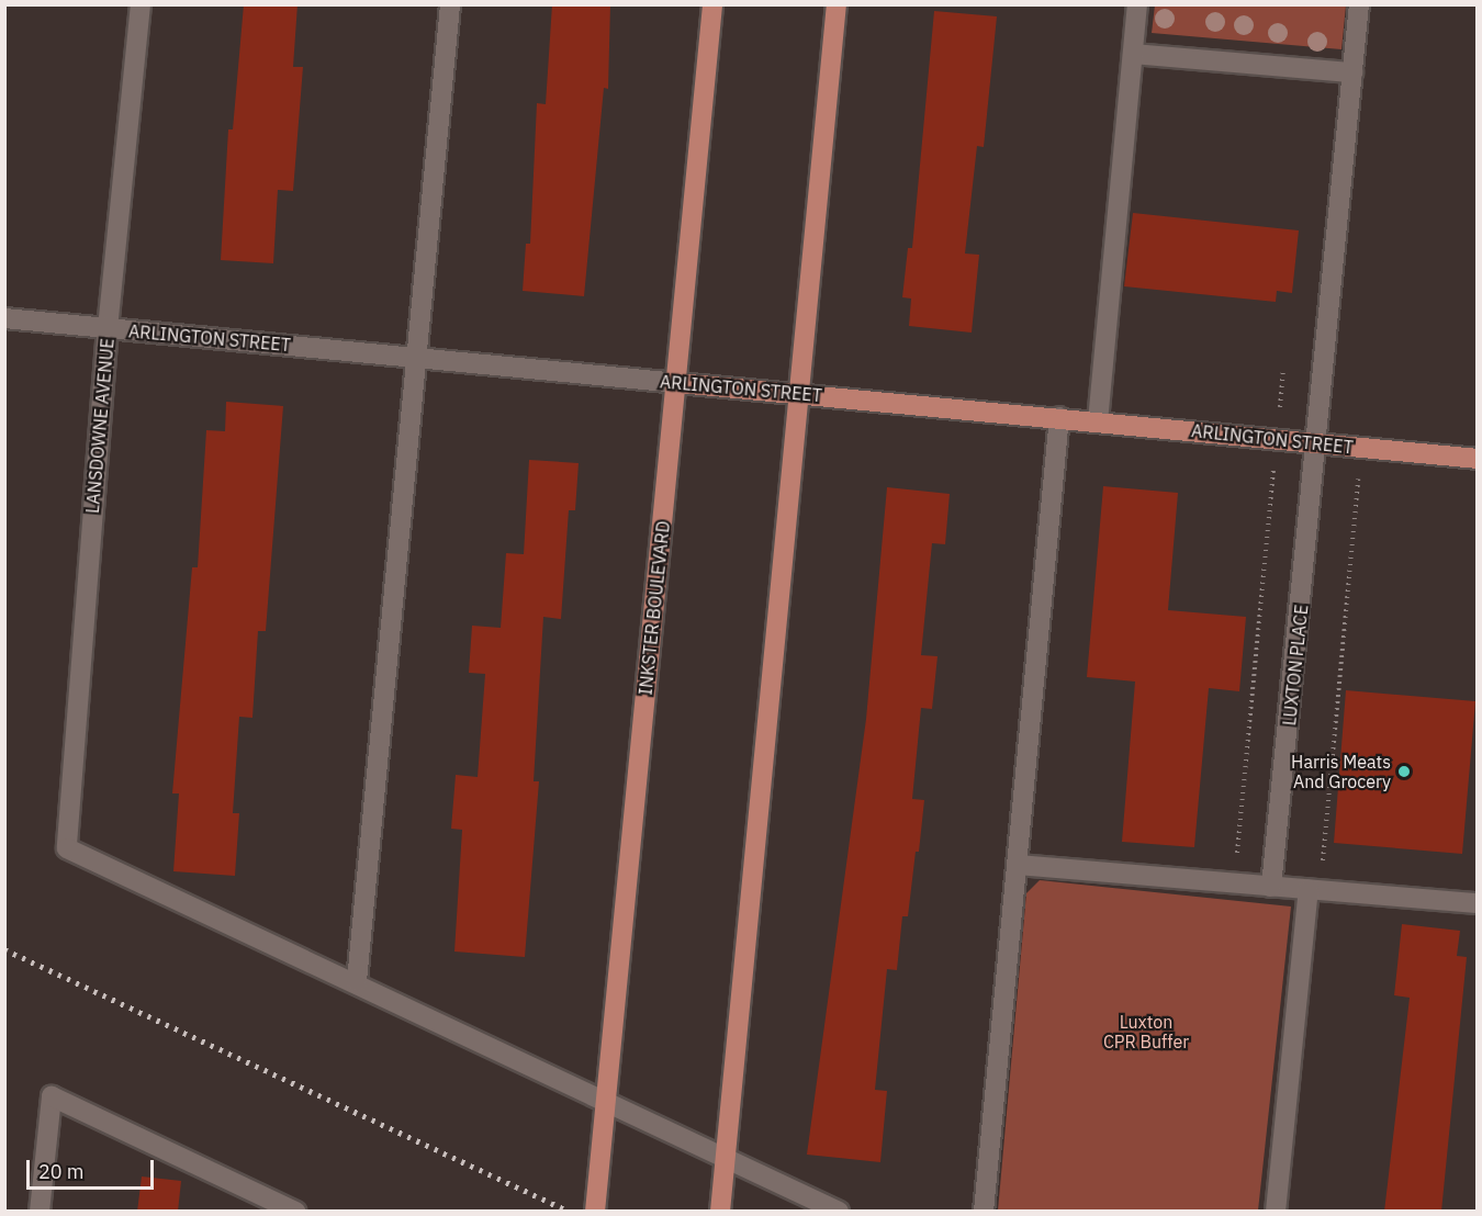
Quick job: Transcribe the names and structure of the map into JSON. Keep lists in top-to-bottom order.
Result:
{
  "streets": {
    "main road": ["ARLINGTON STREET", "INKSTER BOULEVARD"],
    "street": ["LANSDOWNE AVENUE", "LUXTON PLACE"]
  },
  "crossings": [
    ["ARLINGTON STREET", "LANSDOWNE AVENUE"],
    ["ARLINGTON STREET", "INKSTER BOULEVARD"],
    ["ARLINGTON STREET", "LUXTON PLACE"]
  ],
  "parks": ["Luxton CPR Buffer"],
  "places": ["Harris Meats And Grocery"],
  "scale_bar": "20 m"
}
